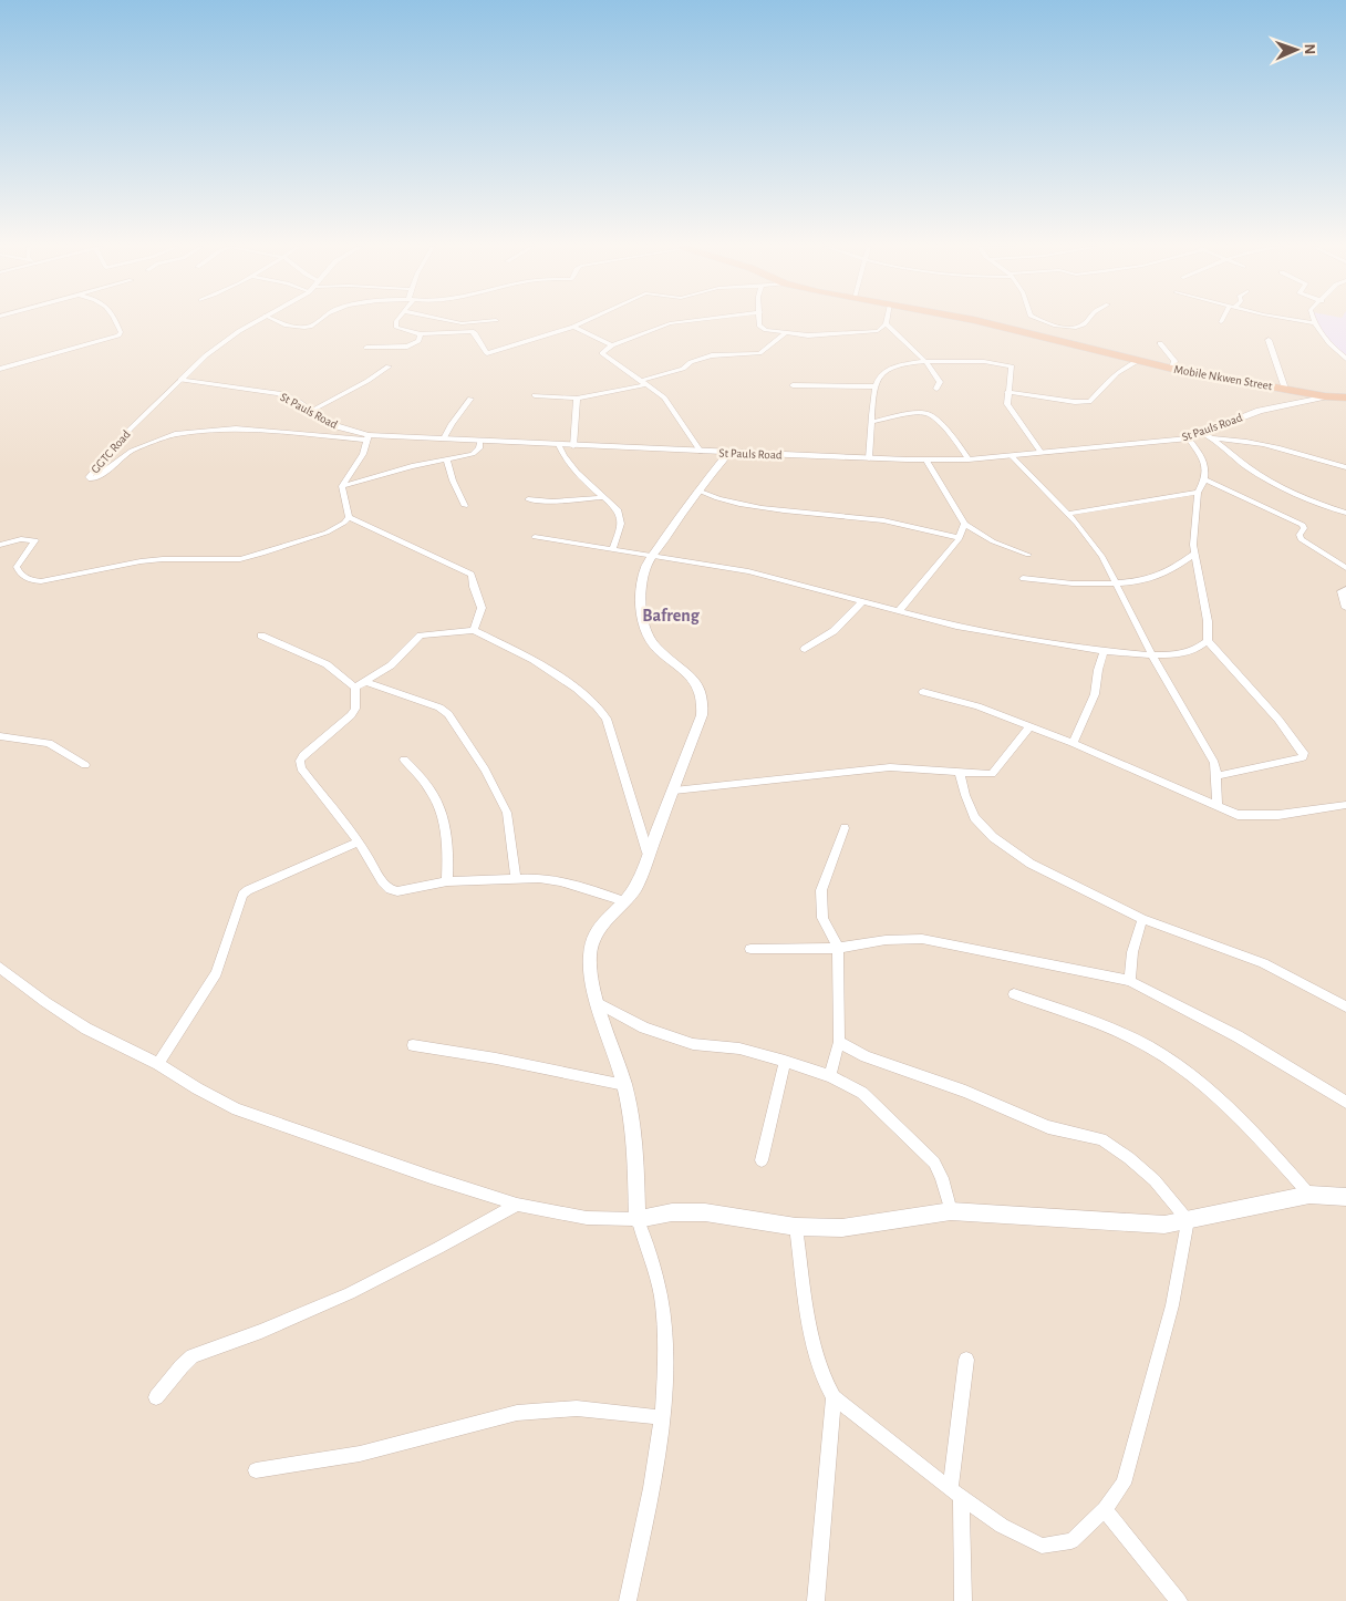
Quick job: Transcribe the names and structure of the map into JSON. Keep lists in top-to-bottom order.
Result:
{
  "streets": {
    "highway": ["Mobile Nkwen Street"],
    "street": ["St Pauls Road", "GGTC Road"]
  },
  "crossings": [
    ["Mobile Nkwen Street", "St Pauls Road"],
    ["St Pauls Road", "GGTC Road"]
  ],
  "districts": ["Bafreng"],
  "north": "right"
}
